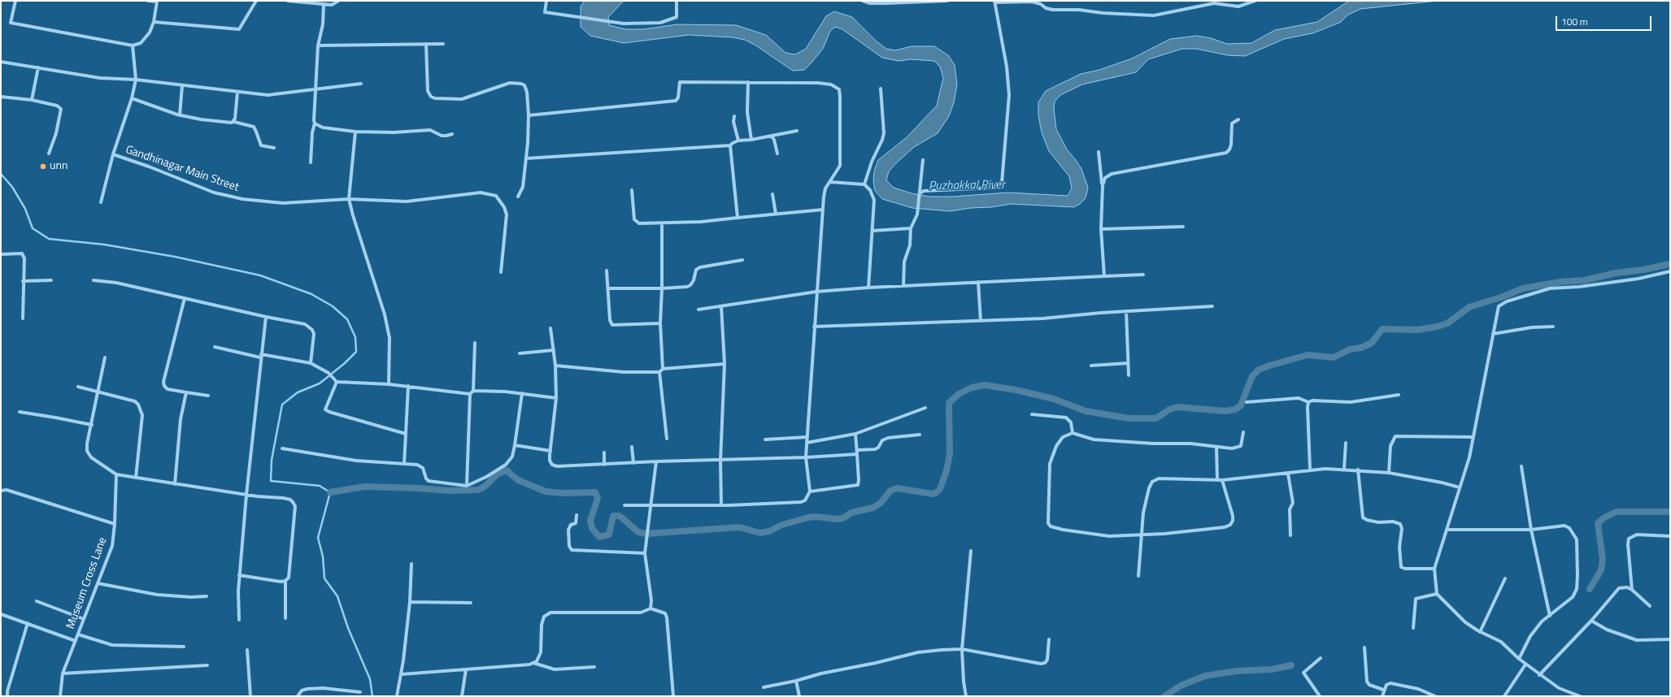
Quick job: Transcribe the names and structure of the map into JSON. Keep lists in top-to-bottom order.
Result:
{
  "streets": {
    "street": ["Gandhinagar Main Street", "Museum Cross Lane"]
  },
  "water": ["Puzhakkal River"],
  "places": ["unn"],
  "scale_bar": "100 m"
}
